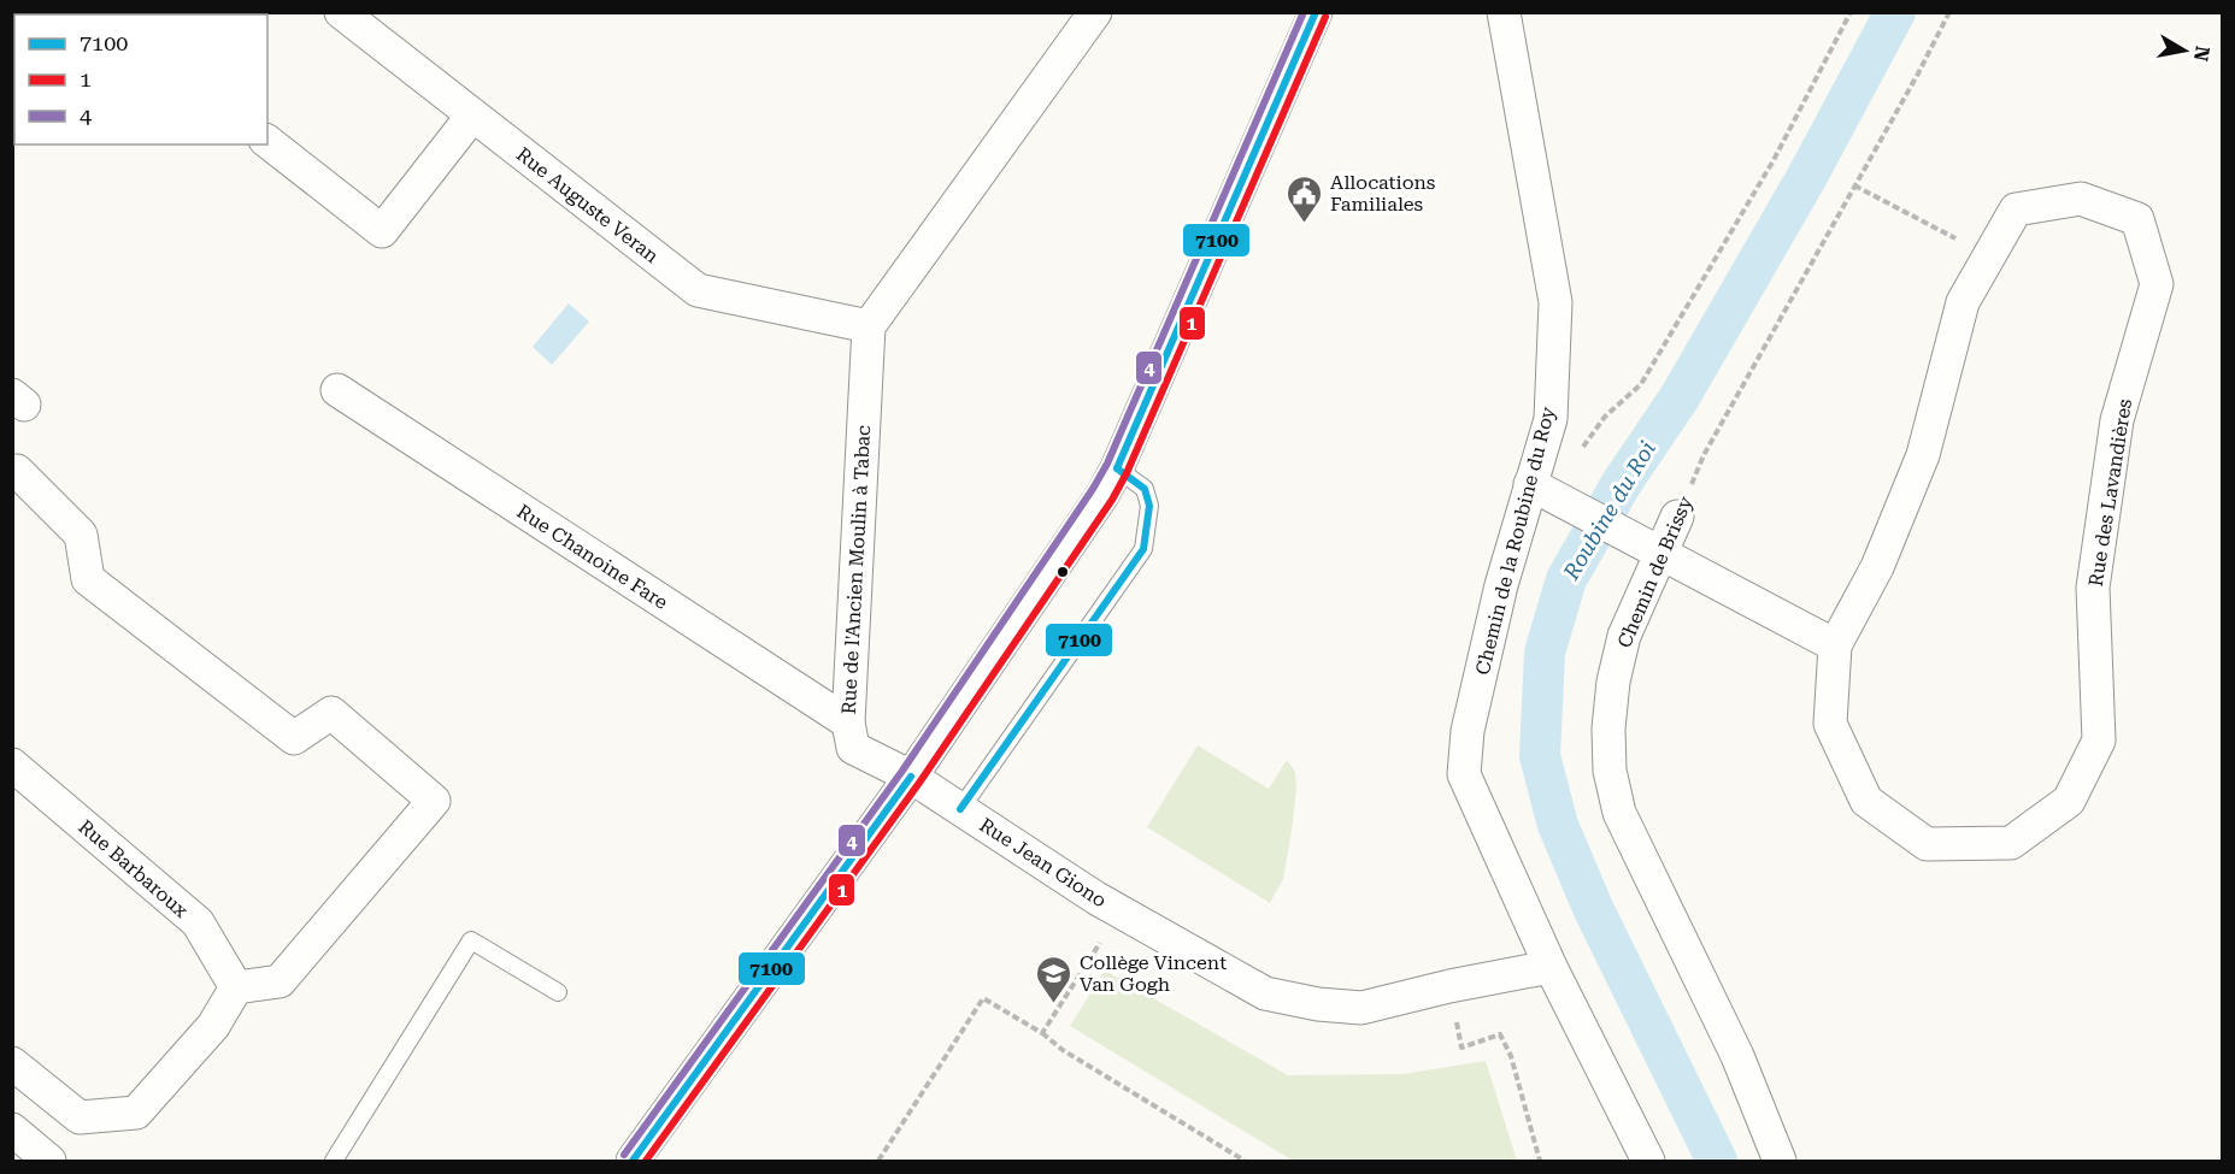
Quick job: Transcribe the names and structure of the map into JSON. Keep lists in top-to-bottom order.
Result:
{
  "streets": {
    "street": [
      "Rue Auguste Veran",
      "Rue des Lavandières",
      "Chemin de la Roubine du Roy",
      "Rue Chanoine Fare",
      "Rue de l'Ancien Moulin à Tabac",
      "Chemin de Brissy",
      "Rue Jean Giono",
      "Rue Barbaroux"
    ]
  },
  "crossings": [
    ["Rue Auguste Veran", "Rue de l'Ancien Moulin à Tabac"],
    ["Chemin de la Roubine du Roy", "Rue Jean Giono"],
    ["Rue Chanoine Fare", "Rue de l'Ancien Moulin à Tabac"],
    ["Rue de l'Ancien Moulin à Tabac", "Rue Jean Giono"]
  ],
  "water": ["Roubine du Roi"],
  "places": {
    "public building": ["Allocations Familiales"],
    "school or university": ["Collège Vincent Van Gogh"]
  },
  "lines": ["transit line 7100", "transit line 4", "transit line 1"],
  "legend": ["7100", "1", "4"],
  "north": "right"
}
